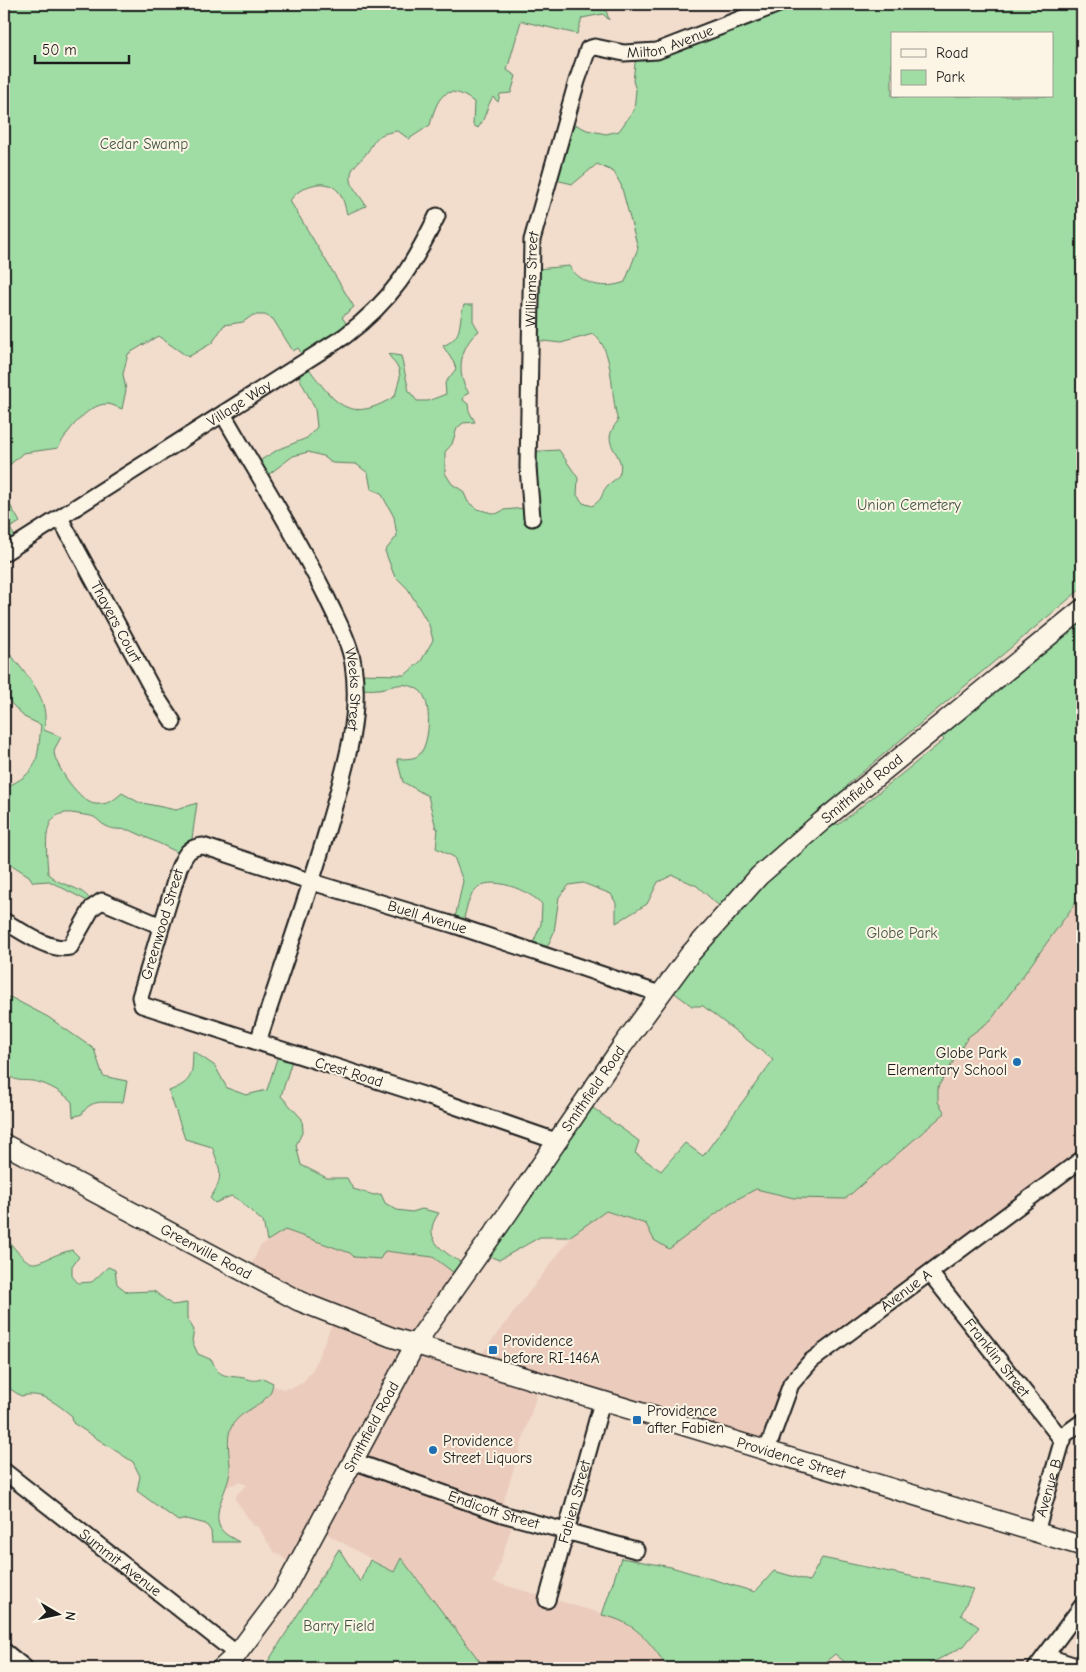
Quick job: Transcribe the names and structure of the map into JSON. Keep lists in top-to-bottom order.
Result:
{
  "streets": {
    "main road": ["Smithfield Road", "Greenville Road", "Providence Street"],
    "street": [
      "Milton Avenue",
      "Williams Street",
      "Village Way",
      "Thayers Court",
      "Weeks Street",
      "Buell Avenue",
      "Greenwood Street",
      "Crest Road",
      "Avenue A",
      "Franklin Street",
      "Avenue B",
      "Fabien Street",
      "Endicott Street",
      "Summit Avenue"
    ]
  },
  "crossings": [
    ["Milton Avenue", "Williams Street"],
    ["Village Way", "Thayers Court"],
    ["Village Way", "Weeks Street"],
    ["Weeks Street", "Buell Avenue"],
    ["Weeks Street", "Crest Road"],
    ["Smithfield Road", "Buell Avenue"],
    ["Smithfield Road", "Crest Road"],
    ["Smithfield Road", "Greenville Road"],
    ["Smithfield Road", "Providence Street"],
    ["Smithfield Road", "Endicott Street"],
    ["Smithfield Road", "Summit Avenue"],
    ["Buell Avenue", "Greenwood Street"],
    ["Greenwood Street", "Crest Road"],
    ["Greenville Road", "Providence Street"],
    ["Avenue A", "Franklin Street"],
    ["Avenue A", "Providence Street"],
    ["Franklin Street", "Avenue B"],
    ["Providence Street", "Avenue B"],
    ["Providence Street", "Fabien Street"],
    ["Fabien Street", "Endicott Street"]
  ],
  "parks": [
    "Cedar Swamp",
    "Union Cemetery",
    "Globe Park",
    "Barry Field"
  ],
  "places": {
    "other": ["Globe Park Elementary School", "Providence Street Liquors"],
    "transit": ["Providence before RI-146A", "Providence after Fabien"]
  },
  "legend": ["Road", "Park"],
  "scale_bar": "50 m",
  "north": "right"
}
